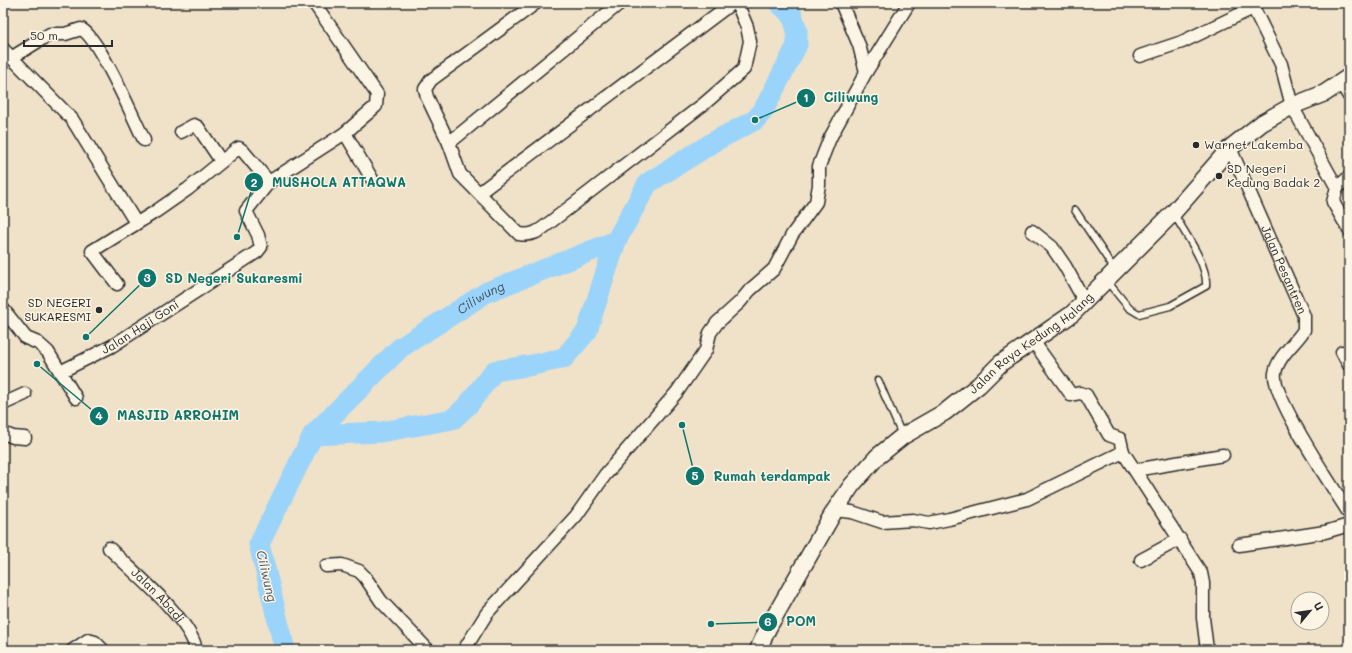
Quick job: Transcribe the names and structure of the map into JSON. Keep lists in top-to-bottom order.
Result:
{
  "streets": {
    "main road": ["Jalan Raya Kedung Halang"],
    "street": ["Jalan Pesantren", "Jalan Haji Goni", "Jalan Abadi"]
  },
  "crossings": [
    ["Jalan Pesantren", "Jalan Raya Kedung Halang"]
  ],
  "water": ["Ciliwung"],
  "places": [
    "Ciliwung",
    "Warnet Lakemba",
    "SD Negeri Kedung Badak 2",
    "MUSHOLA ATTAQWA",
    "SD NEGERI SUKARESMI",
    "SD Negeri Sukaresmi",
    "MASJID ARROHIM",
    "Rumah terdampak",
    "POM"
  ],
  "scale_bar": "50 m",
  "north": "top right"
}
